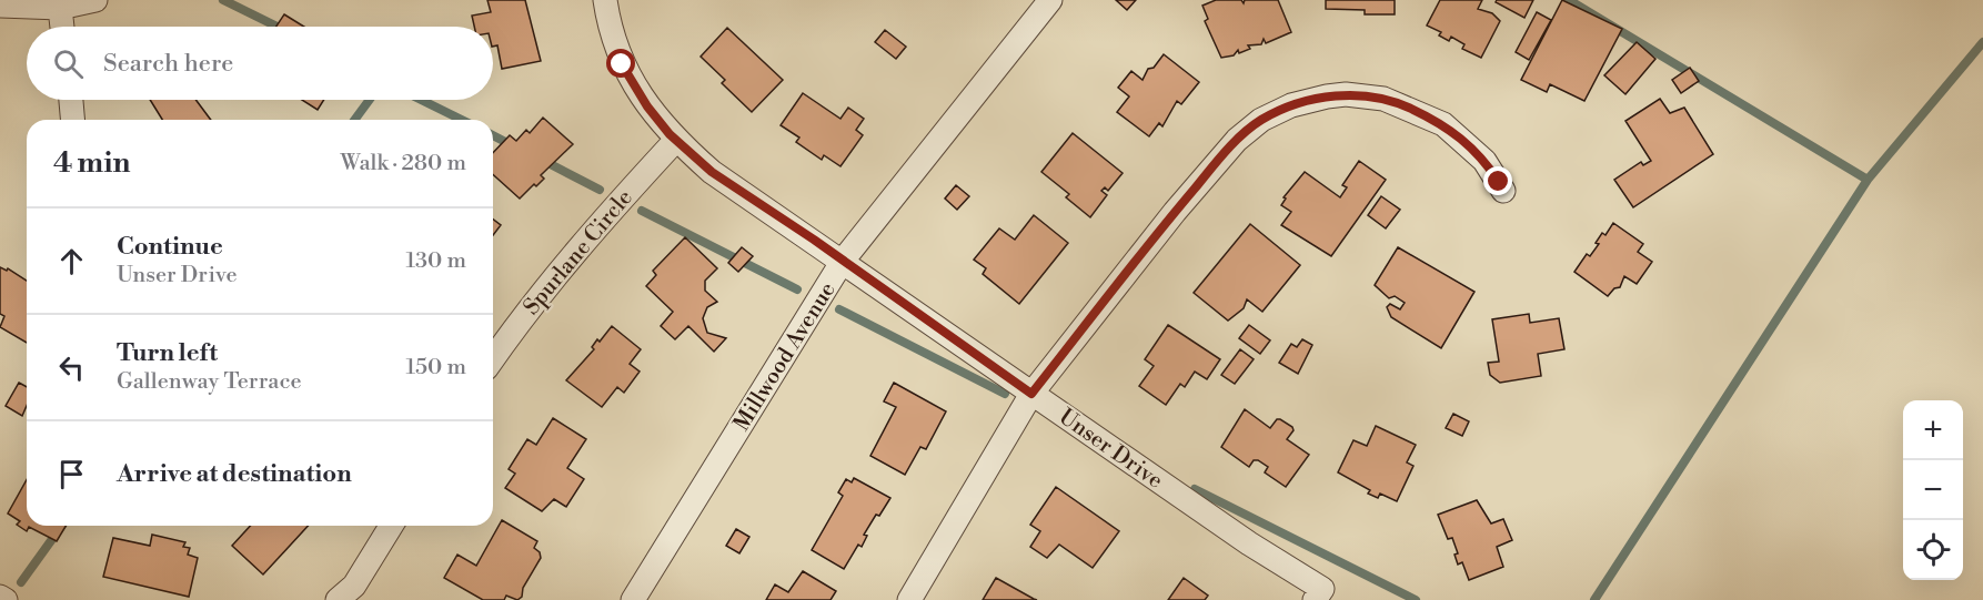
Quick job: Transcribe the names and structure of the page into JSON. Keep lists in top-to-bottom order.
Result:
{
  "streets": {
    "street": ["Spurlane Circle", "Millwood Avenue", "Unser Drive"]
  },
  "crossings": [
    ["Spurlane Circle", "Unser Drive"],
    ["Millwood Avenue", "Unser Drive"]
  ],
  "page": {
    "search": "Search here",
    "heading": ["4 min", "Walk · 280 m"],
    "list": [
      ["Continue", "Unser Drive", "130 m"],
      ["Turn left", "Gallenway Terrace", "150 m"],
      "Arrive at destination"
    ],
    "map_buttons": ["+", "−"]
  }
}
